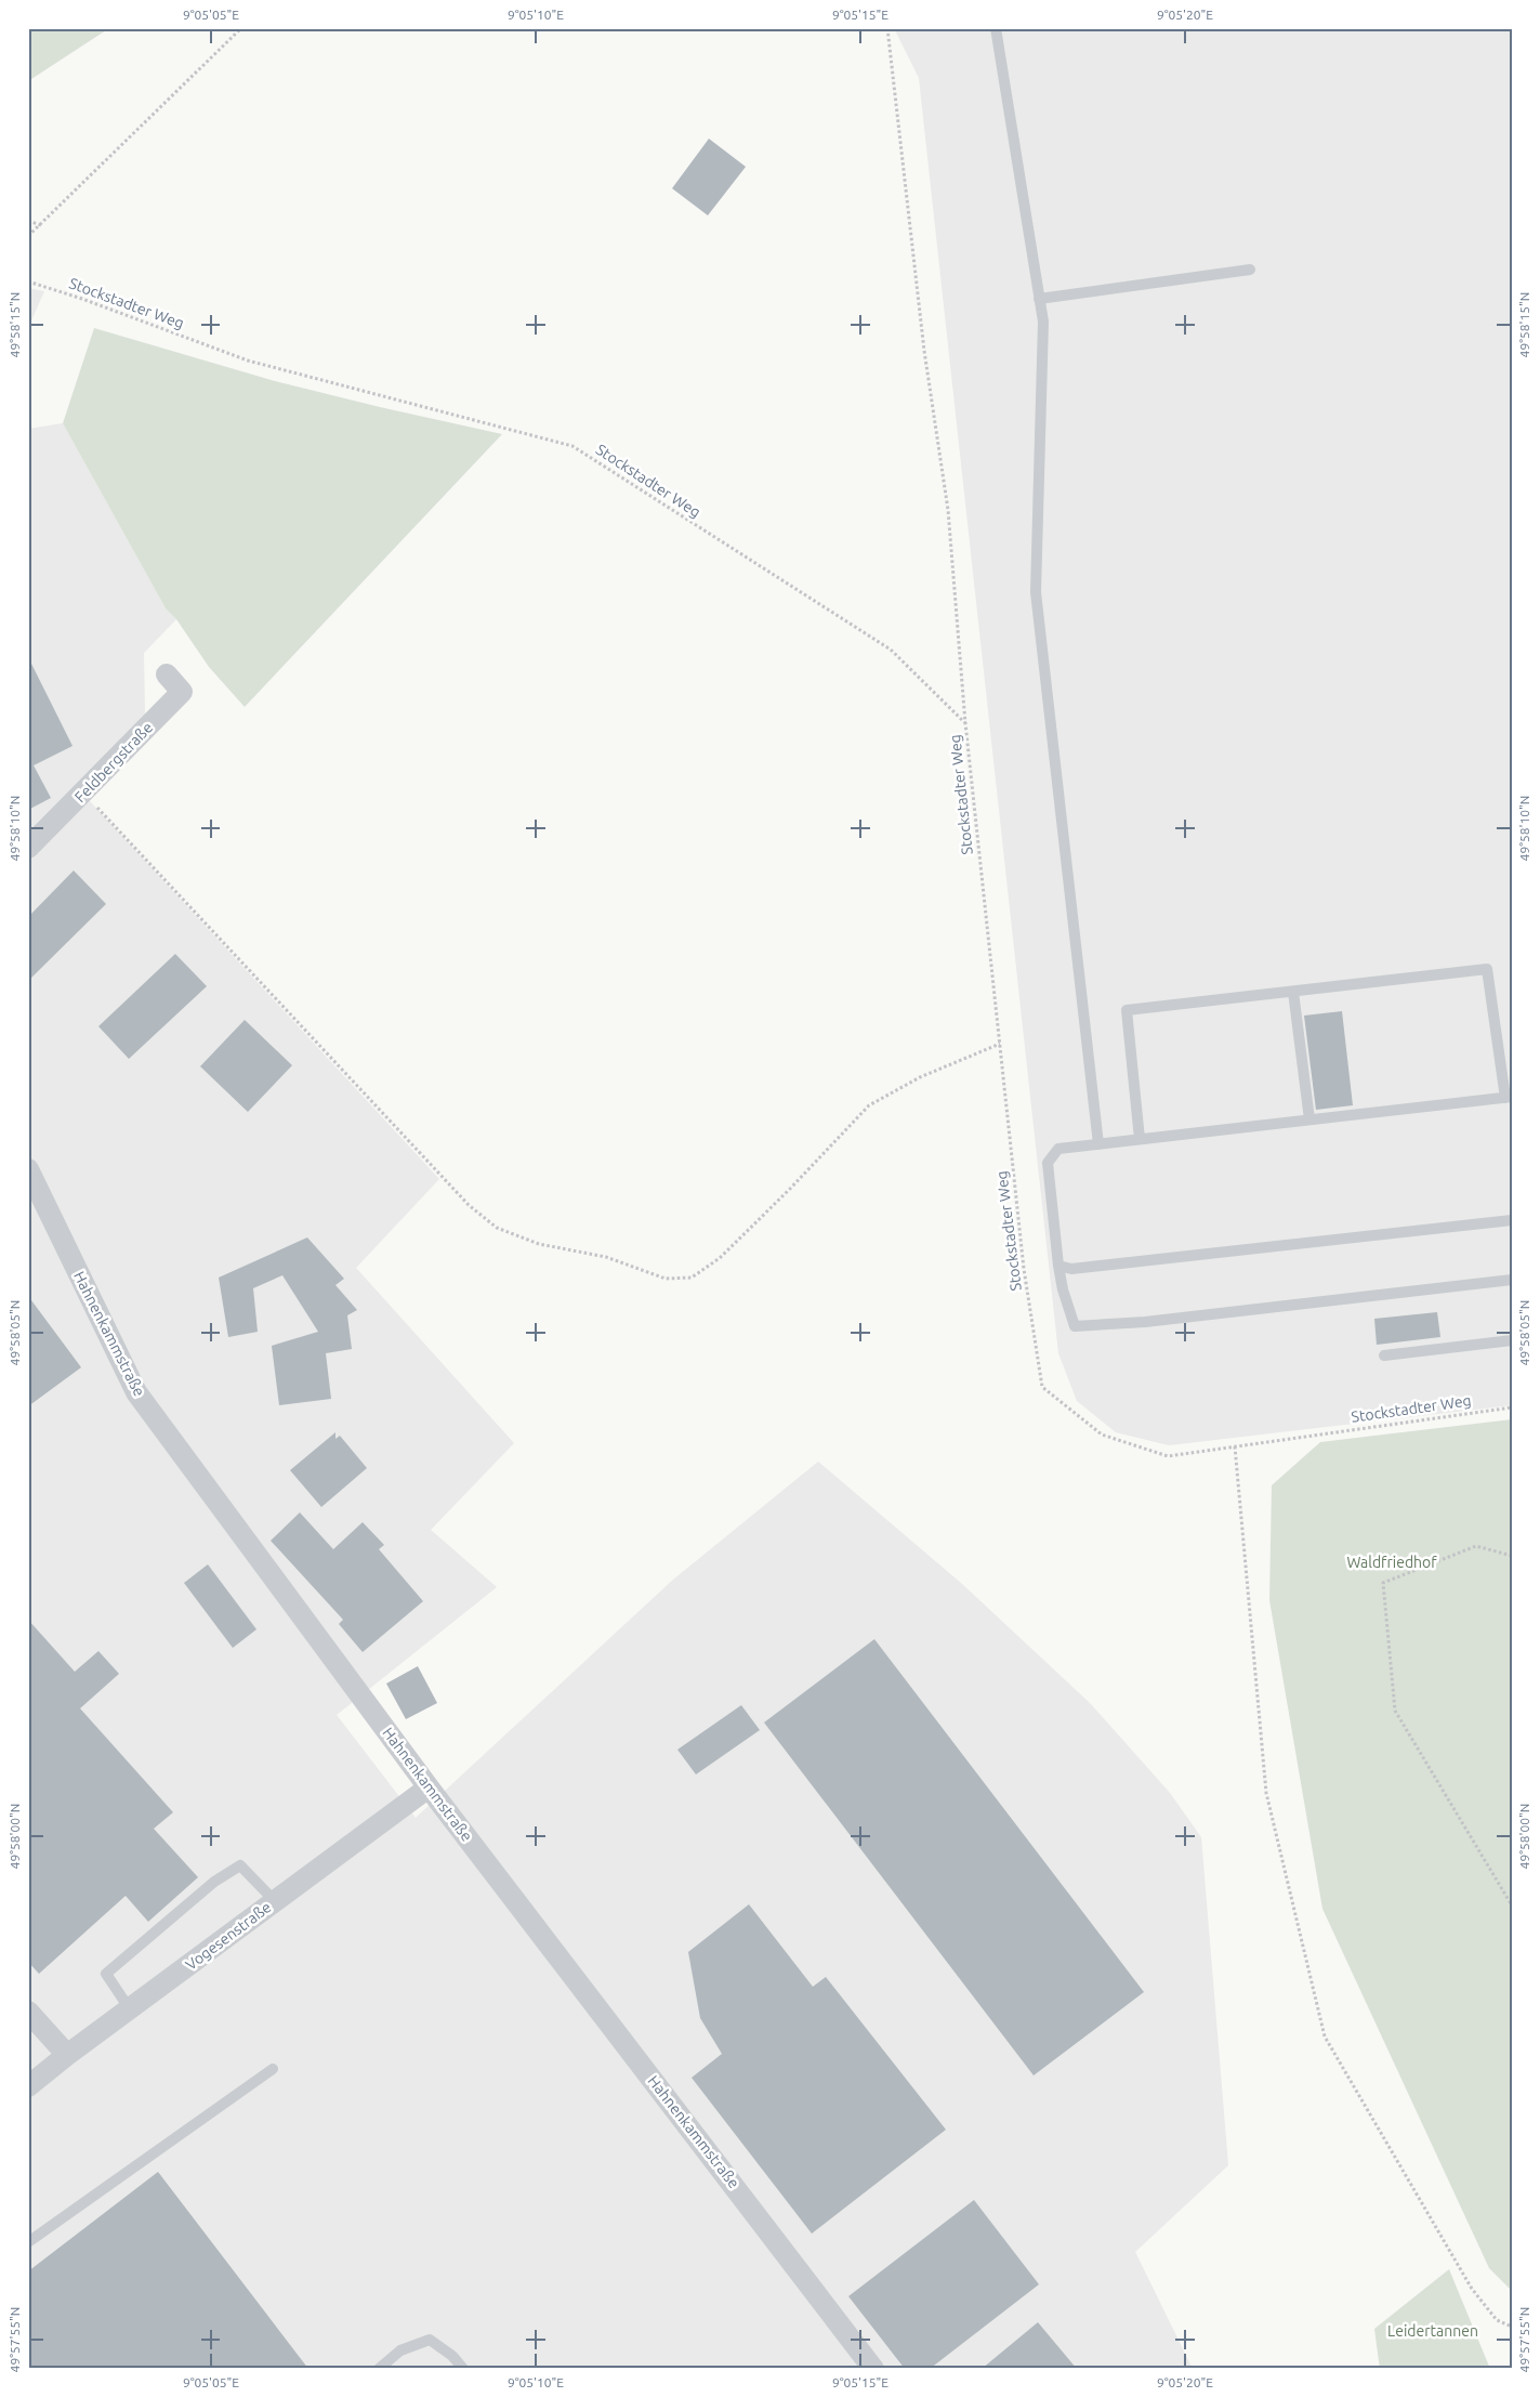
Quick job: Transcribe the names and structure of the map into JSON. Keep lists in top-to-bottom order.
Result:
{
  "streets": {
    "street": ["Feldbergstraße", "Hahnenkammstraße", "Vogesenstraße"],
    "path": ["Stockstadter Weg"]
  },
  "crossings": [
    ["Hahnenkammstraße", "Vogesenstraße"]
  ],
  "parks": ["Waldfriedhof", "Leidertannen"],
  "coordinates": [
    "9°05'05\"E",
    "9°05'10\"E",
    "9°05'15\"E",
    "9°05'20\"E",
    "49°58'15\"N",
    "49°58'10\"N",
    "49°58'05\"N",
    "49°58'00\"N",
    "49°57'55\"N"
  ]
}
